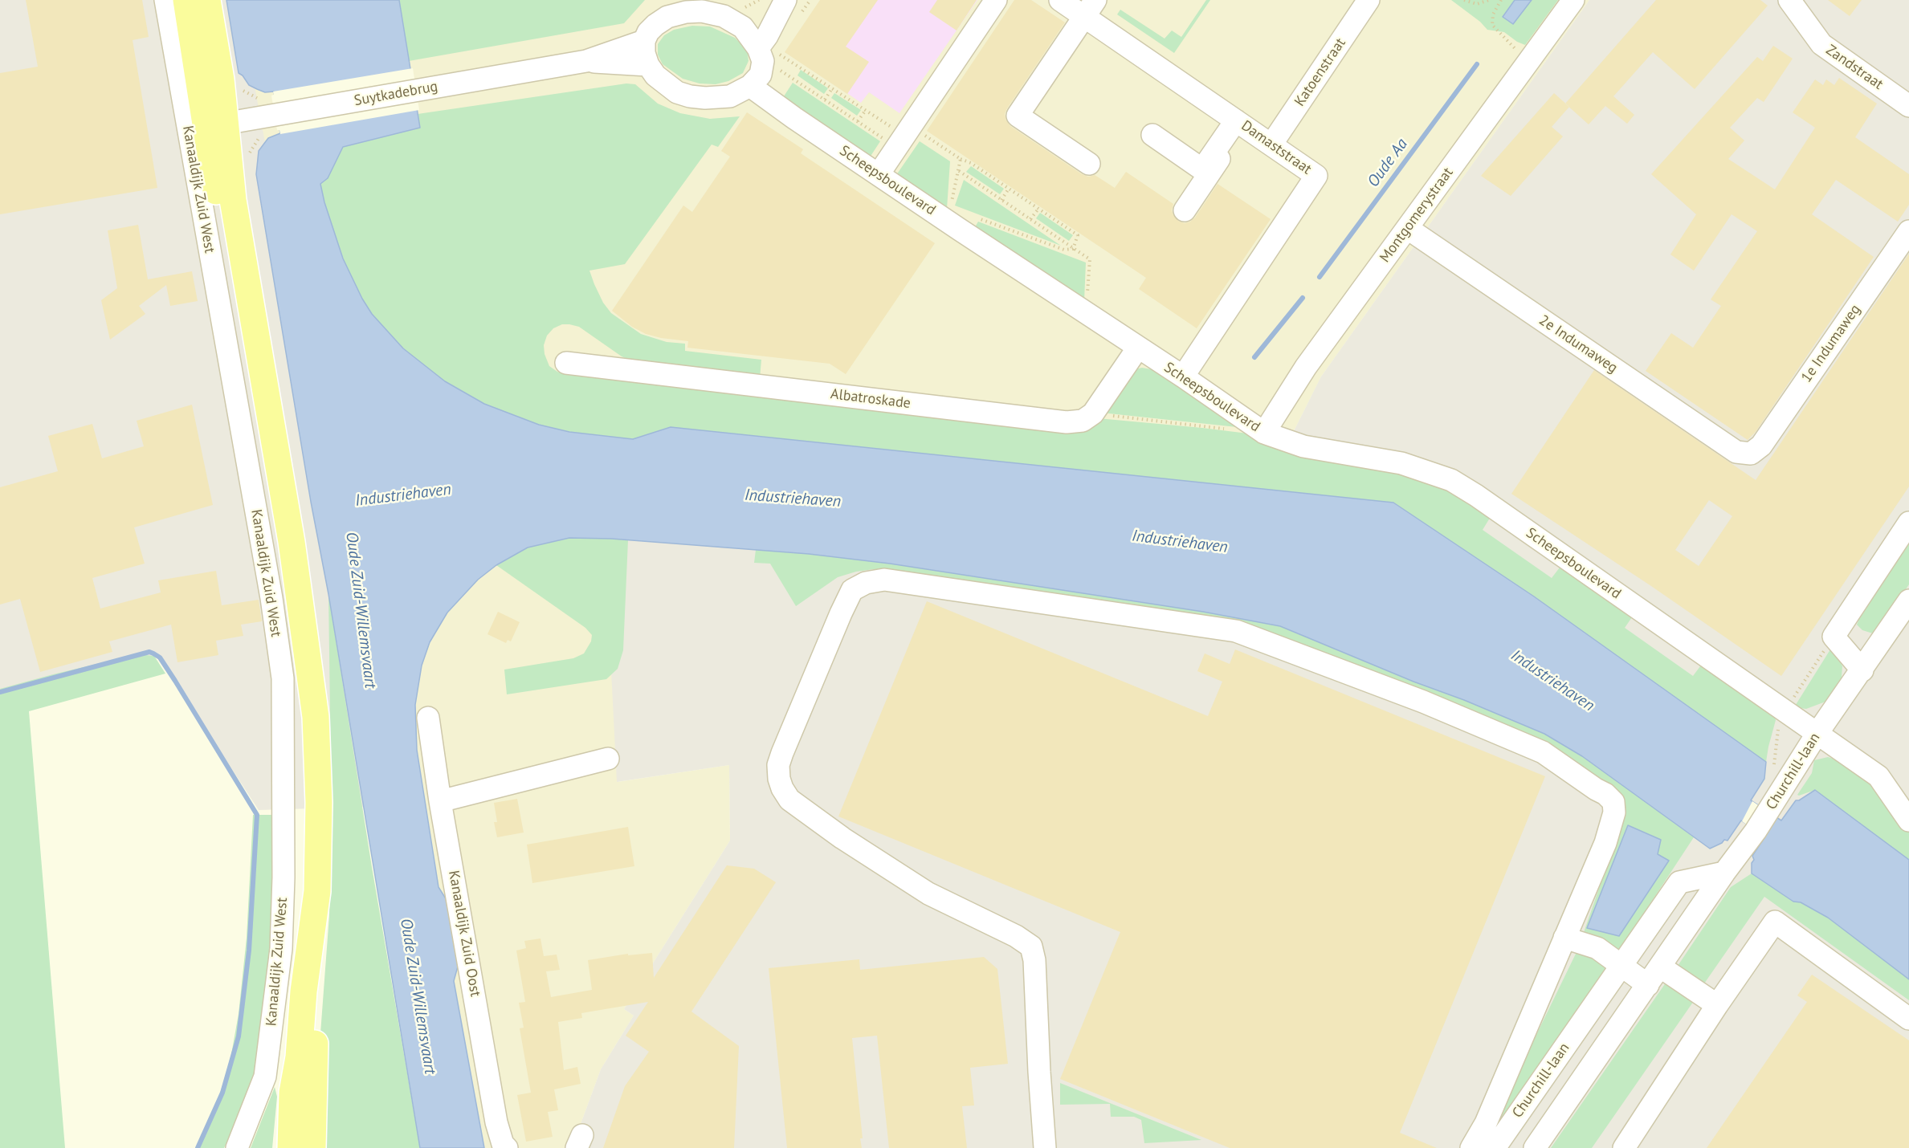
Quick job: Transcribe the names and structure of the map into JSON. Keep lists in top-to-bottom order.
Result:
{
  "streets": {
    "main road": ["Kanaaldijk Zuid West"],
    "street": [
      "Zandstraat",
      "Katoenstraat",
      "Suytkadebrug",
      "Damaststraat",
      "Scheepsboulevard",
      "Montgomerystraat",
      "1e Indumaweg",
      "2e Indumaweg",
      "Albatroskade",
      "Churchill-laan",
      "Kanaaldijk Zuid Oost"
    ]
  },
  "crossings": [
    ["Katoenstraat", "Damaststraat"],
    ["Suytkadebrug", "Scheepsboulevard"],
    ["Suytkadebrug", "Kanaaldijk Zuid West"],
    ["Damaststraat", "Scheepsboulevard"],
    ["Scheepsboulevard", "Montgomerystraat"],
    ["Scheepsboulevard", "Churchill-laan"],
    ["Montgomerystraat", "2e Indumaweg"],
    ["1e Indumaweg", "2e Indumaweg"]
  ],
  "water": ["Oude Aa", "Industriehaven", "Oude Zuid-Willemsvaart"]
}
